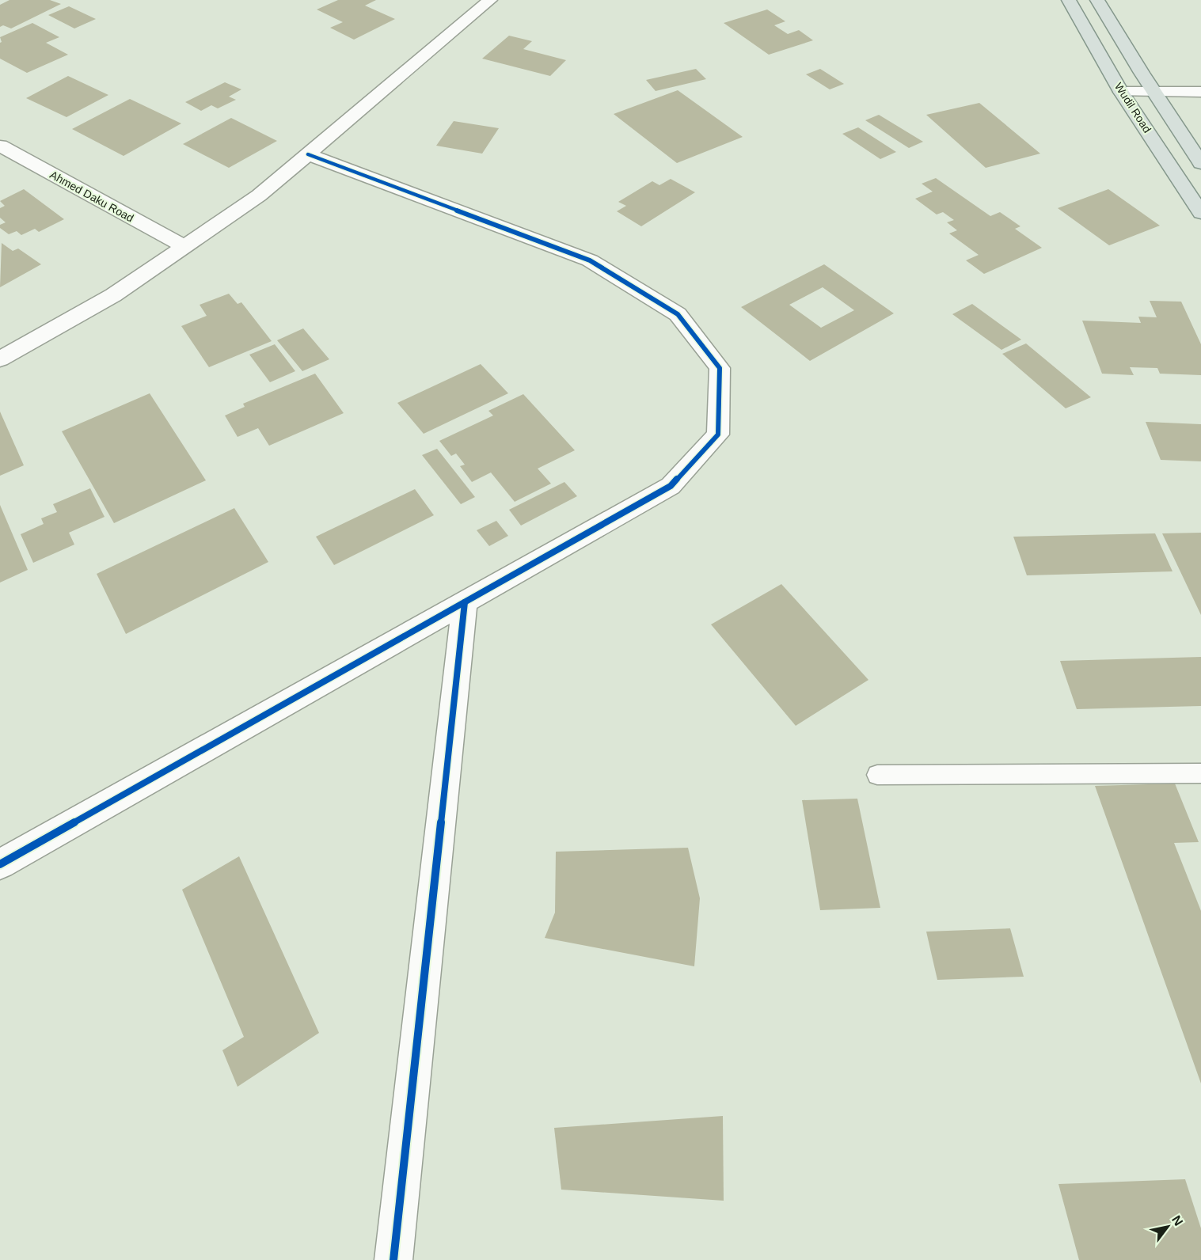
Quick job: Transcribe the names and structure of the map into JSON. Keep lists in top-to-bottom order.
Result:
{
  "streets": {
    "main road": ["Wudil Road"],
    "street": ["Ahmed Daku Road"]
  },
  "north": "top right"
}
